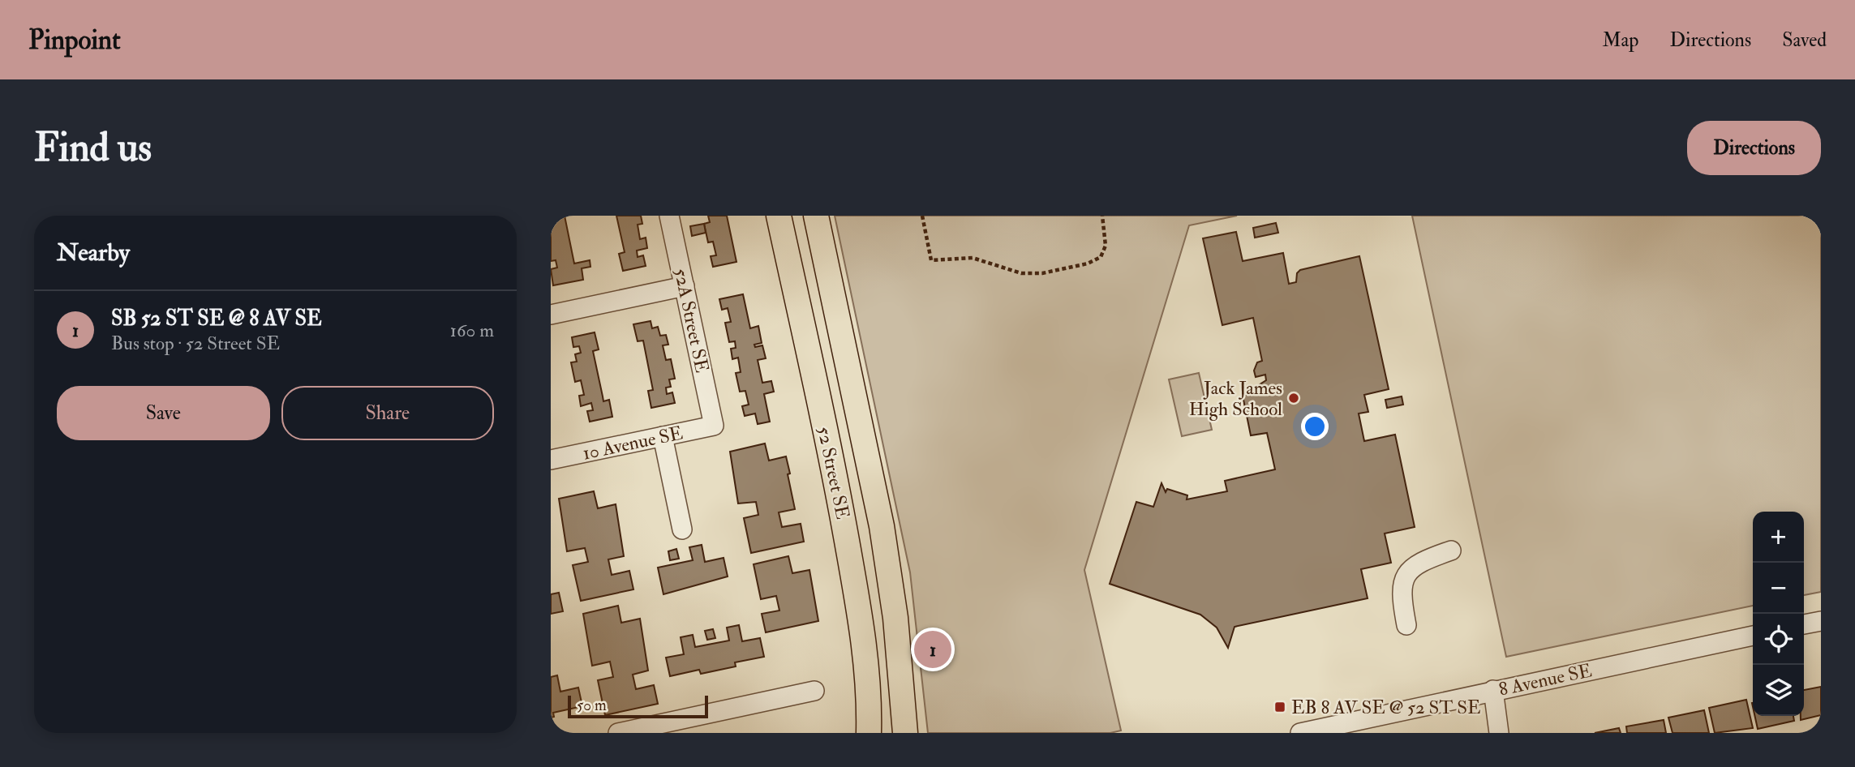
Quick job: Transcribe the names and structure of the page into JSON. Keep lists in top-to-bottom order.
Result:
{
  "streets": {
    "main road": ["52 Street SE"],
    "street": ["52A Street SE", "10 Avenue SE", "8 Avenue SE"]
  },
  "crossings": [
    ["52A Street SE", "10 Avenue SE"]
  ],
  "places": {
    "other": ["Jack James High School"],
    "transit": ["EB 8 AV SE @ 52 ST SE"]
  },
  "scale_bar": "50 m",
  "page": {
    "header": "Pinpoint",
    "nav": ["Map", "Directions", "Saved"],
    "buttons": [
      "Directions",
      ["Save", "Share"]
    ],
    "title": "Find us",
    "heading": "Nearby",
    "list": [
      {
        "mark": "1",
        "name": "SB 52 ST SE @ 8 AV SE",
        "note": "Bus stop · 52 Street SE",
        "value": "160 m"
      }
    ],
    "map_buttons": ["+", "−"],
    "pins": "1",
    "scale": "50 m"
  }
}
